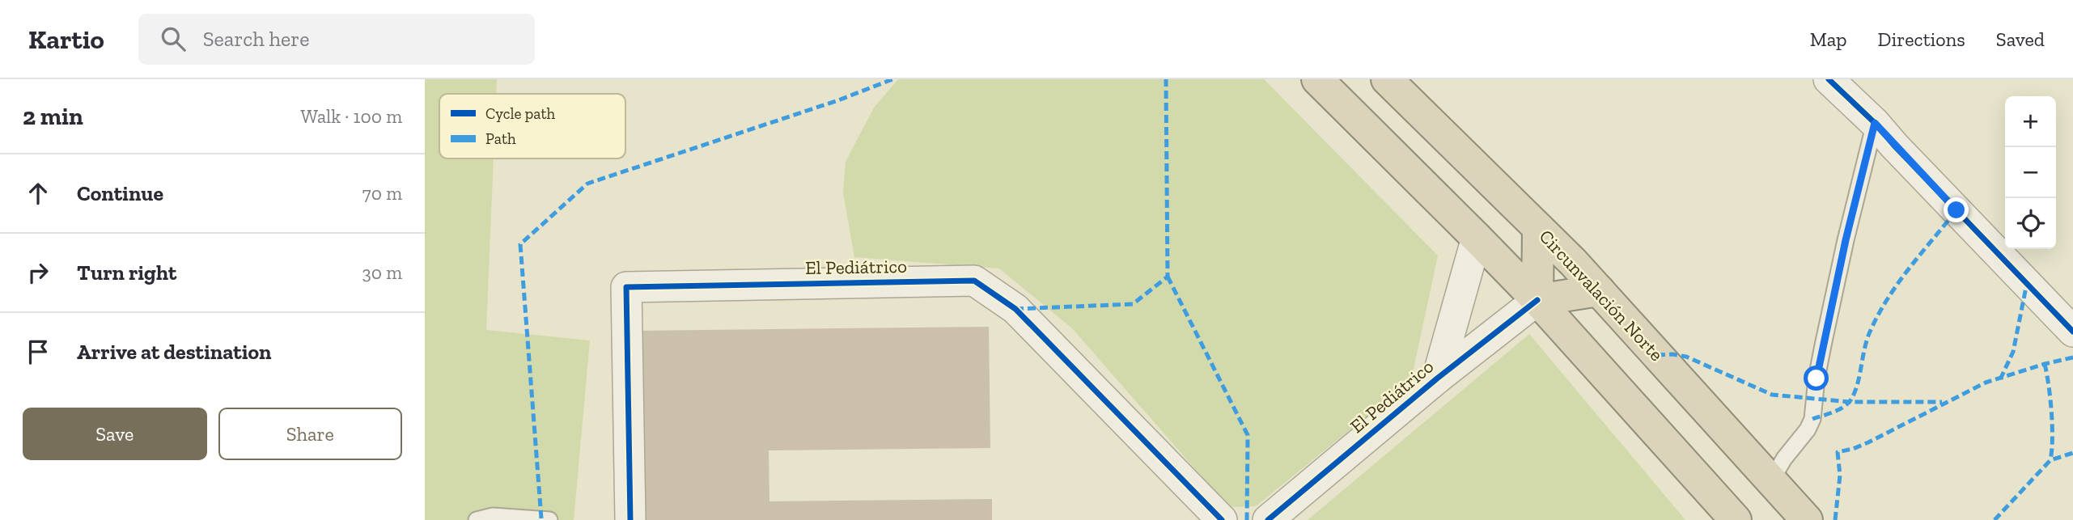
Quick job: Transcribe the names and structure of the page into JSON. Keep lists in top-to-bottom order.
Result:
{
  "streets": {
    "highway": ["Circunvalación Norte"],
    "street": ["El Pediátrico"]
  },
  "legend": ["Cycle path", "Path"],
  "page": {
    "header": "Kartio",
    "search": "Search here",
    "nav": ["Map", "Directions", "Saved"],
    "heading": ["2 min", "Walk · 100 m"],
    "map_buttons": ["+", "−"],
    "list": [
      ["Continue", "70 m"],
      ["Turn right", "30 m"],
      "Arrive at destination"
    ],
    "buttons": ["Save", "Share"]
  }
}
